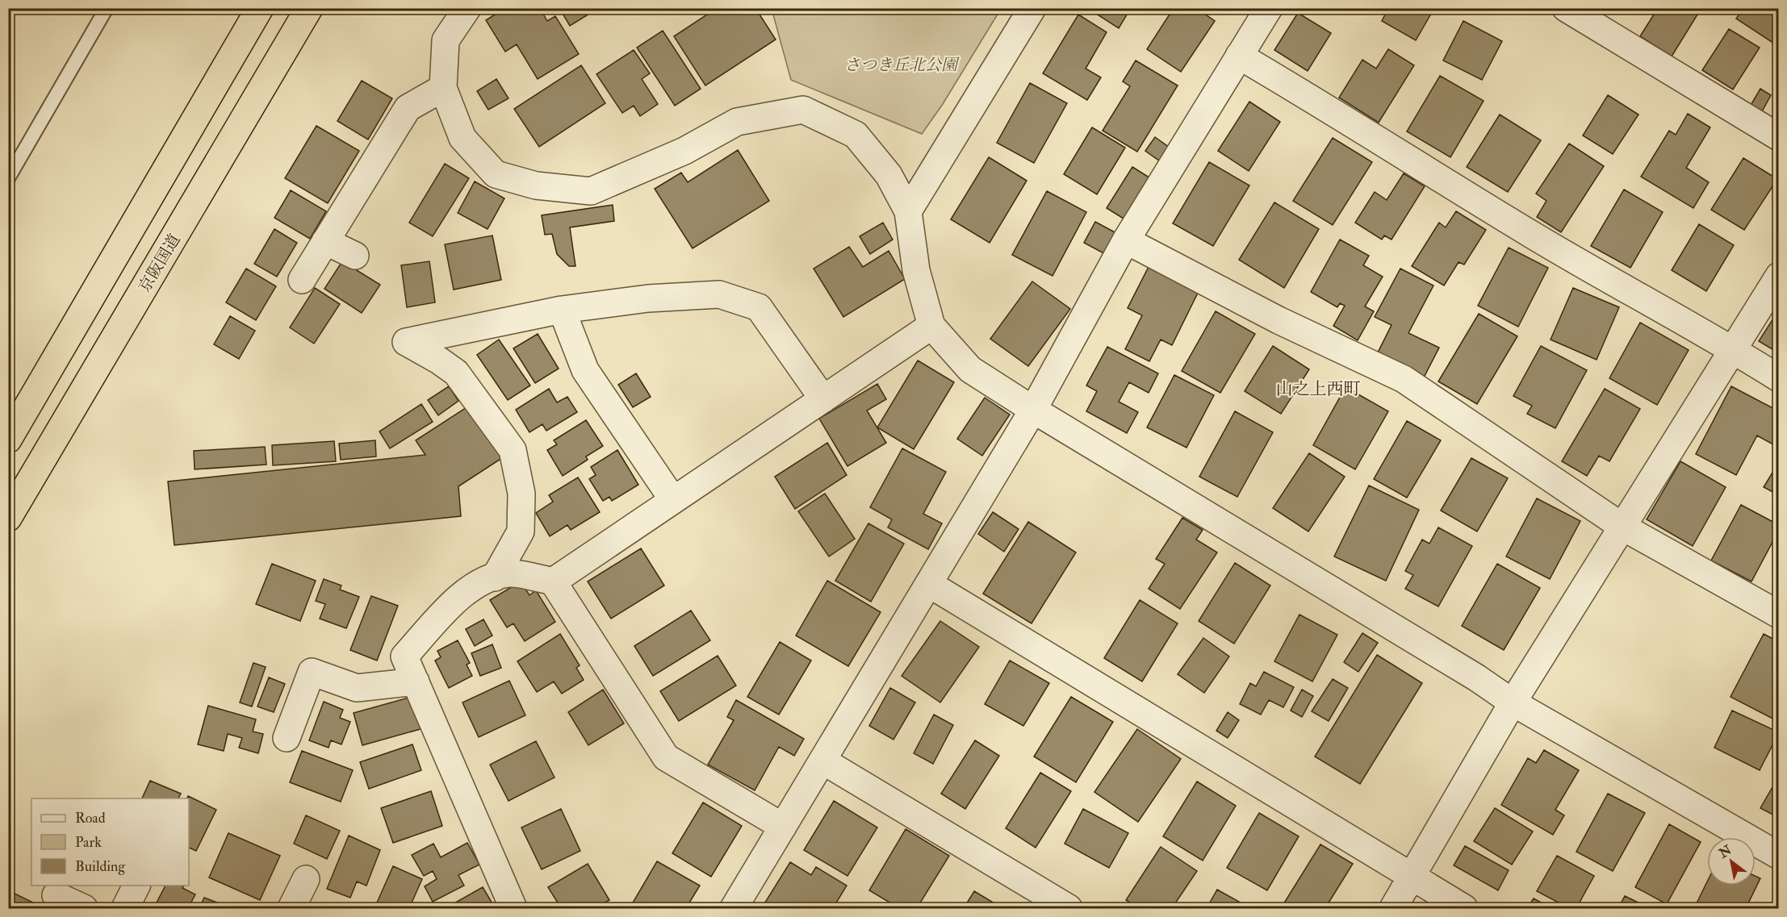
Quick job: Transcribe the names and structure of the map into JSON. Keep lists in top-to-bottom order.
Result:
{
  "streets": {
    "highway": ["京阪国道"]
  },
  "districts": ["山之上西町"],
  "parks": ["さつき丘北公園"],
  "legend": ["Road", "Park", "Building"],
  "north": "top left"
}
